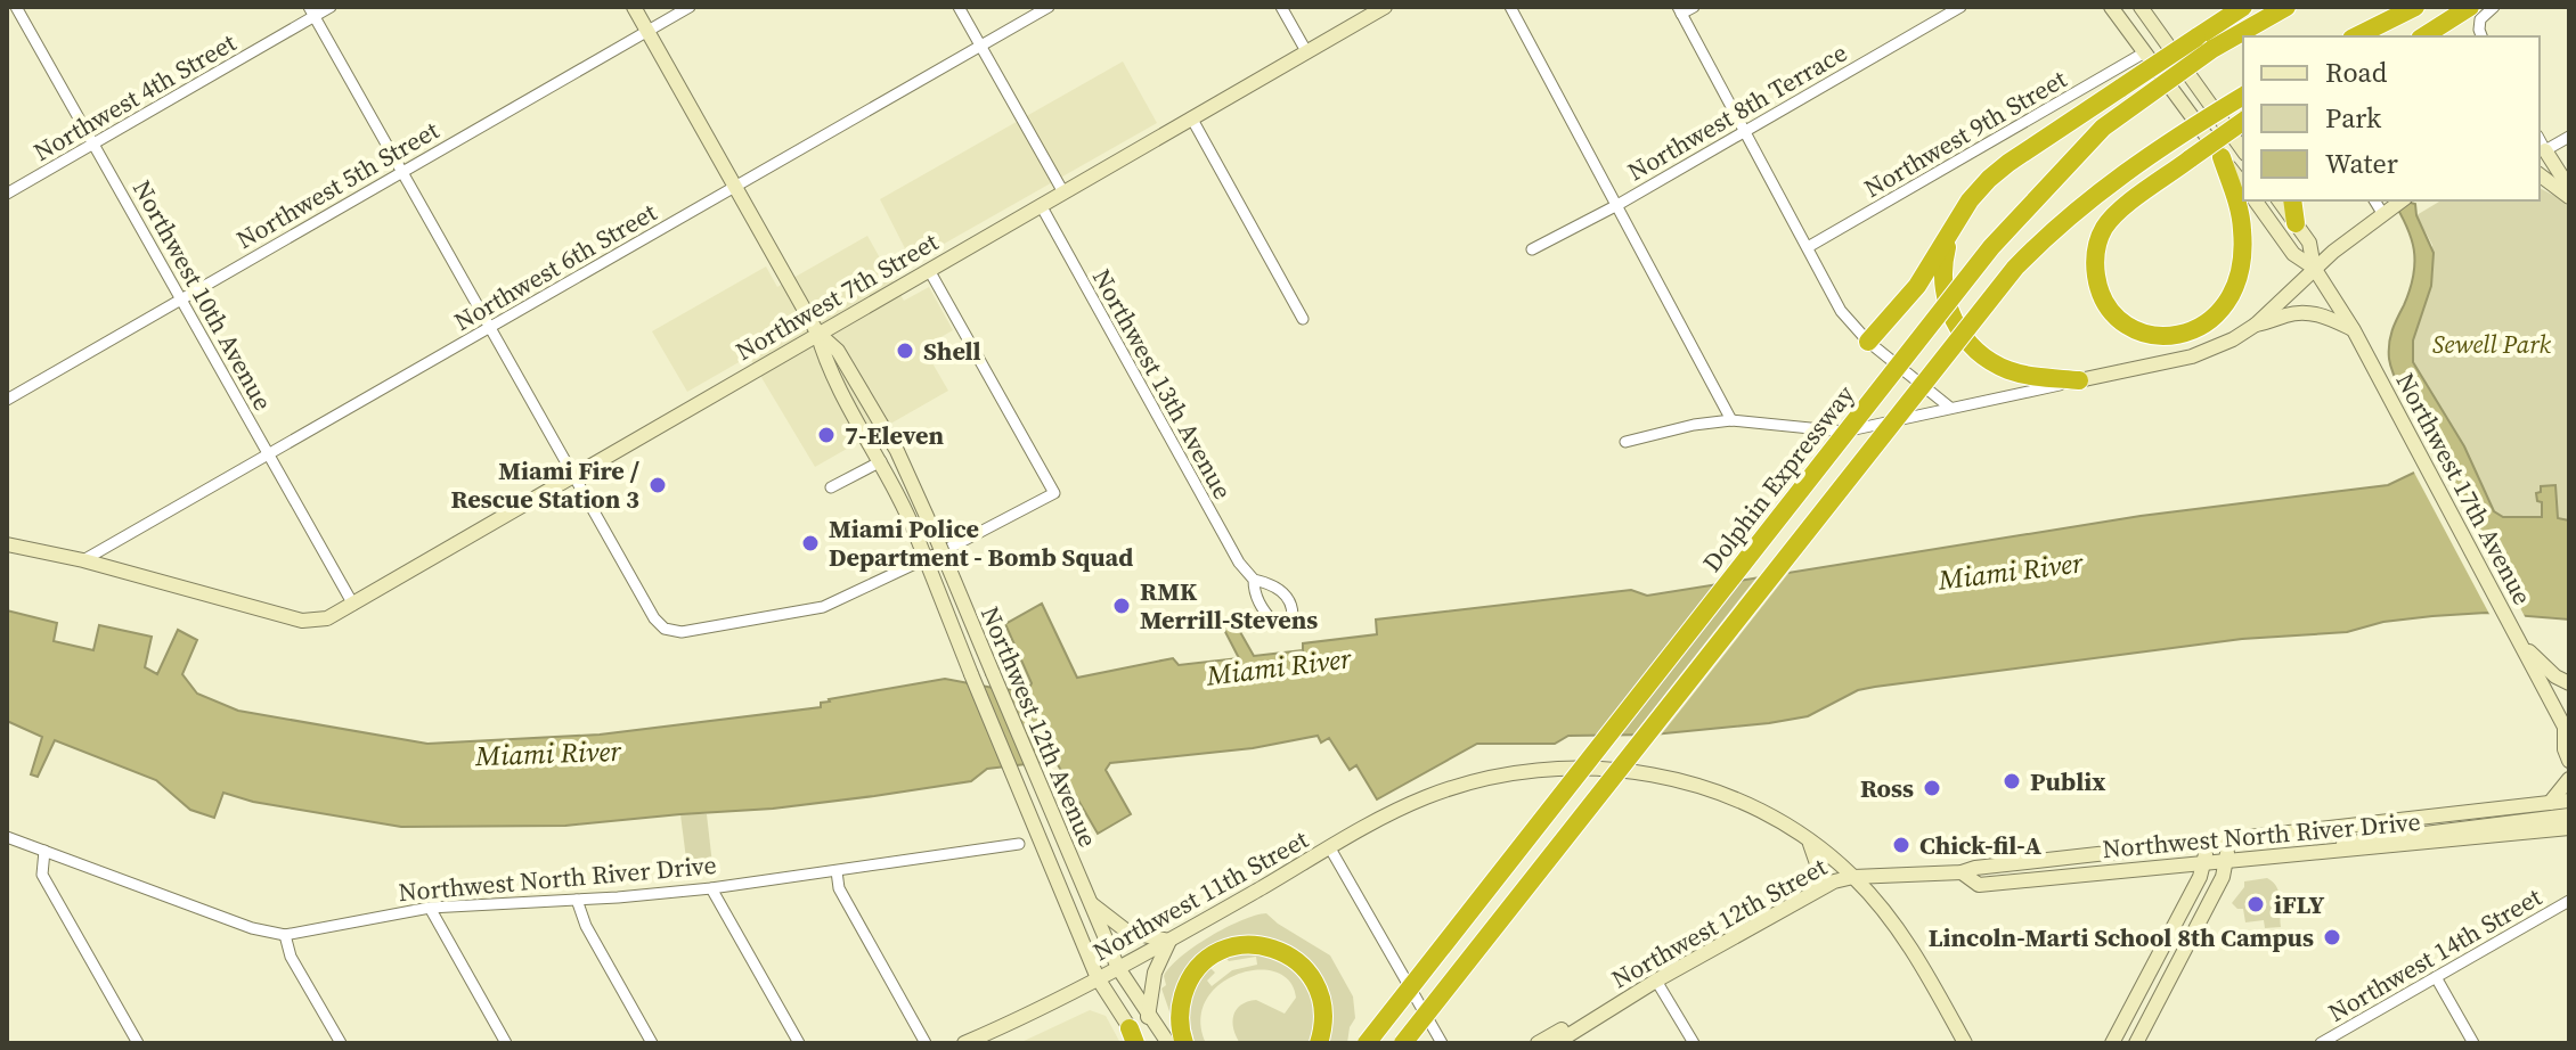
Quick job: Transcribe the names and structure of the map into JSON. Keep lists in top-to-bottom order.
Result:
{
  "streets": {
    "highway": ["Dolphin Expressway"],
    "main road": [
      "Northwest 7th Street",
      "Northwest 17th Avenue",
      "Northwest 12th Avenue",
      "Northwest North River Drive",
      "Northwest 11th Street",
      "Northwest 12th Street"
    ],
    "street": [
      "Northwest 4th Street",
      "Northwest 8th Terrace",
      "Northwest 9th Street",
      "Northwest 5th Street",
      "Northwest 6th Street",
      "Northwest 10th Avenue",
      "Northwest 13th Avenue",
      "Northwest 14th Street"
    ]
  },
  "crossings": [
    ["Northwest 4th Street", "Northwest 10th Avenue"],
    ["Northwest 5th Street", "Northwest 10th Avenue"],
    ["Northwest 5th Street", "Northwest 12th Avenue"],
    ["Northwest 6th Street", "Northwest 10th Avenue"],
    ["Northwest 6th Street", "Northwest 7th Street"],
    ["Northwest 6th Street", "Northwest 12th Avenue"],
    ["Northwest 10th Avenue", "Northwest 7th Street"],
    ["Northwest 7th Street", "Northwest 13th Avenue"],
    ["Northwest 7th Street", "Northwest 12th Avenue"],
    ["Northwest 12th Avenue", "Northwest 11th Street"],
    ["Northwest North River Drive", "Northwest 12th Street"]
  ],
  "water": ["Miami River"],
  "parks": ["Sewell Park"],
  "places": [
    "Shell",
    "7-Eleven",
    "Miami Fire / Rescue Station 3",
    "Miami Police Department - Bomb Squad",
    "RMK Merrill-Stevens",
    "Publix",
    "Ross",
    "Chick-fil-A",
    "iFLY",
    "Lincoln-Marti School 8th Campus"
  ],
  "legend": ["Road", "Park", "Water"]
}
